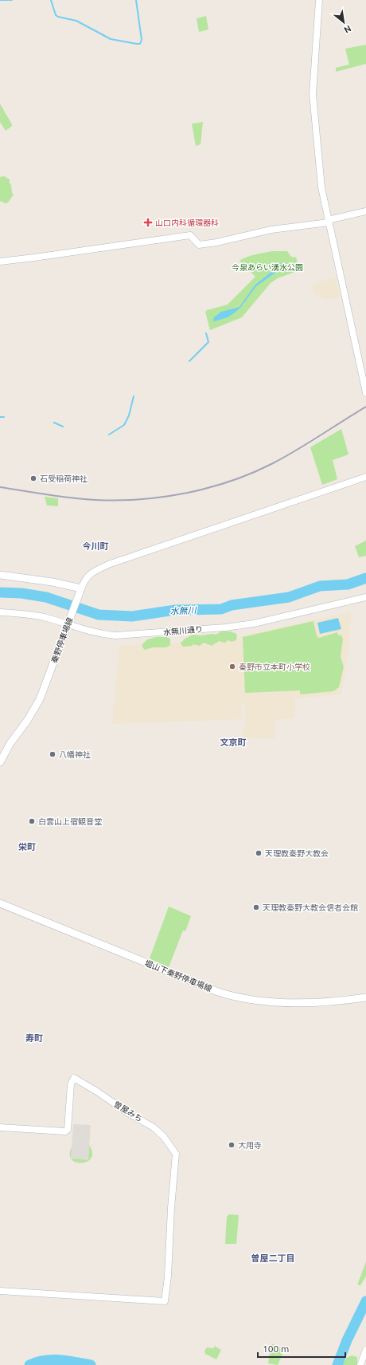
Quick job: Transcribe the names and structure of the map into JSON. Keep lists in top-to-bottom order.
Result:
{
  "streets": {
    "main road": ["秦野停車場線", "堀山下秦野停車場線"],
    "street": ["水無川通り", "曽屋みち"]
  },
  "crossings": [
    ["水無川通り", "秦野停車場線"]
  ],
  "districts": [
    "今川町",
    "文京町",
    "栄町",
    "寿町",
    "曽屋二丁目"
  ],
  "water": ["水無川"],
  "parks": ["今泉あらい湧水公園"],
  "places": {
    "health": ["山口内科循環器科"],
    "other": [
      "石受稲荷神社",
      "秦野市立本町小学校",
      "八幡神社",
      "白雲山上宿観音堂",
      "天理教秦野大教会",
      "天理教秦野大教会信者会館",
      "大用寺"
    ]
  },
  "scale_bar": "100 m",
  "north": "bottom right"
}
